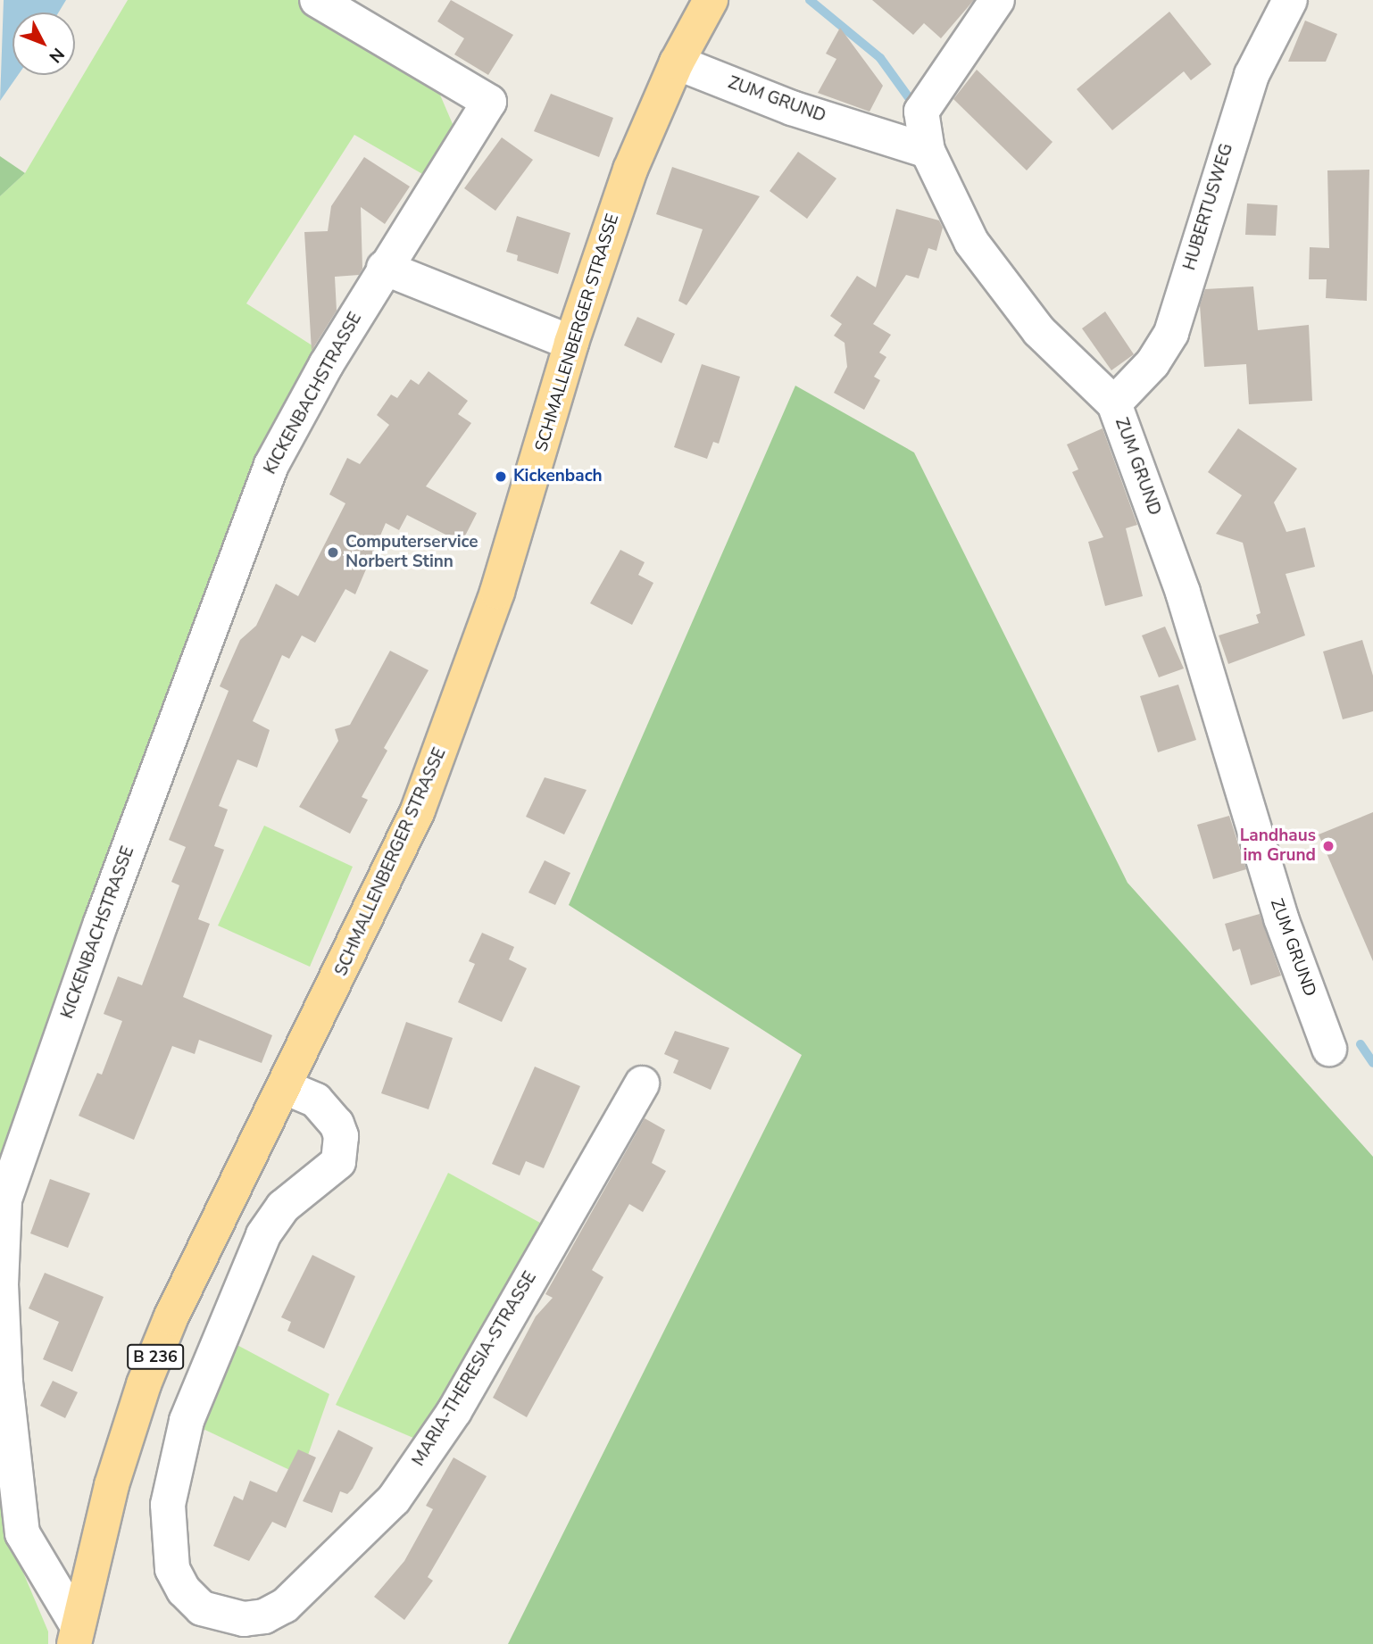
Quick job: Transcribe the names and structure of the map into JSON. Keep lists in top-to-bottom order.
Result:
{
  "streets": {
    "main road": ["SCHMALLENBERGER STRASSE", "B 236"],
    "street": [
      "ZUM GRUND",
      "HUBERTUSWEG",
      "KICKENBACHSTRASSE",
      "MARIA-THERESIA-STRASSE"
    ]
  },
  "crossings": [
    ["ZUM GRUND", "HUBERTUSWEG"],
    ["ZUM GRUND", "SCHMALLENBERGER STRASSE"],
    ["SCHMALLENBERGER STRASSE", "KICKENBACHSTRASSE"],
    ["SCHMALLENBERGER STRASSE", "MARIA-THERESIA-STRASSE"]
  ],
  "places": ["Kickenbach", "Computerservice Norbert Stinn", "Landhaus im Grund"],
  "north": "bottom right"
}
